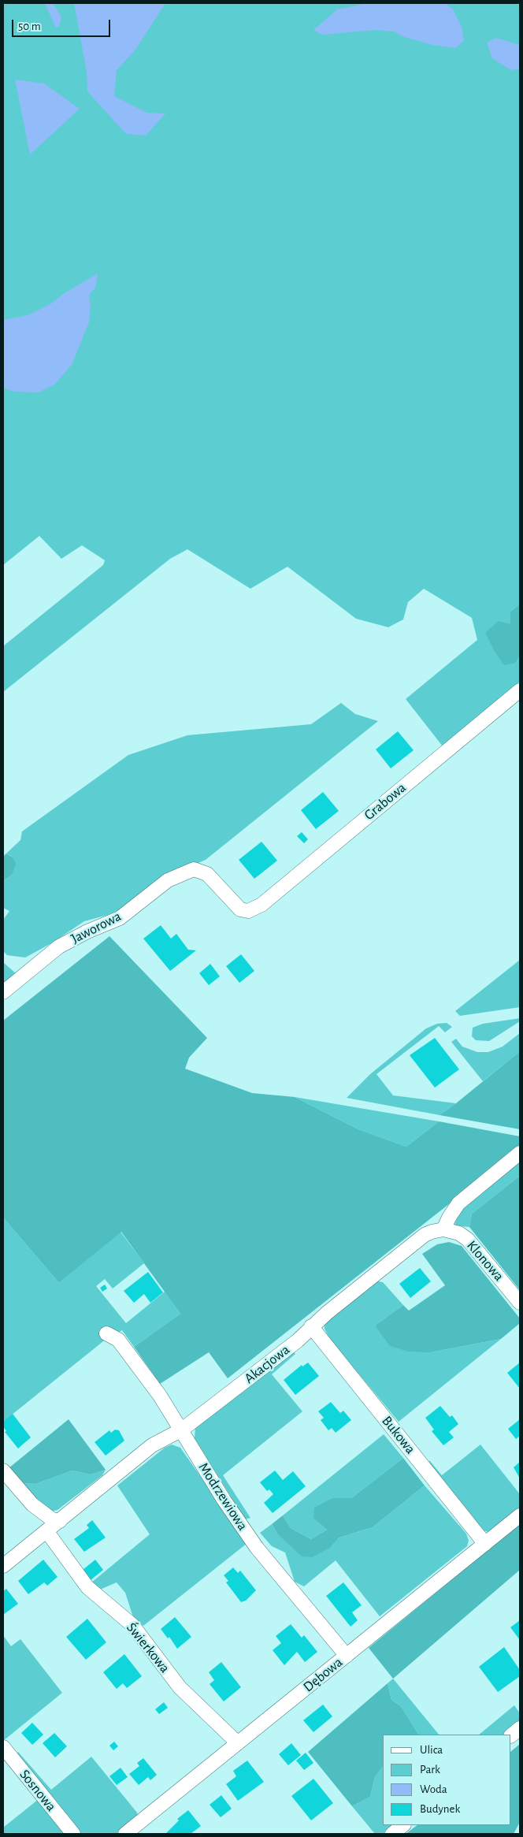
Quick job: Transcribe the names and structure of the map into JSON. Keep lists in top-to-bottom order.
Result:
{
  "streets": {
    "street": [
      "Grabowa",
      "Jaworowa",
      "Klonowa",
      "Akacjowa",
      "Bukowa",
      "Modrzewiowa",
      "Świerkowa",
      "Dębowa",
      "Sosnowa"
    ]
  },
  "crossings": [
    ["Grabowa", "Jaworowa"],
    ["Klonowa", "Akacjowa"],
    ["Akacjowa", "Bukowa"],
    ["Akacjowa", "Modrzewiowa"],
    ["Akacjowa", "Świerkowa"],
    ["Bukowa", "Dębowa"],
    ["Modrzewiowa", "Dębowa"],
    ["Świerkowa", "Dębowa"]
  ],
  "legend": [
    "Ulica",
    "Park",
    "Woda",
    "Budynek"
  ],
  "scale_bar": "50 m"
}
